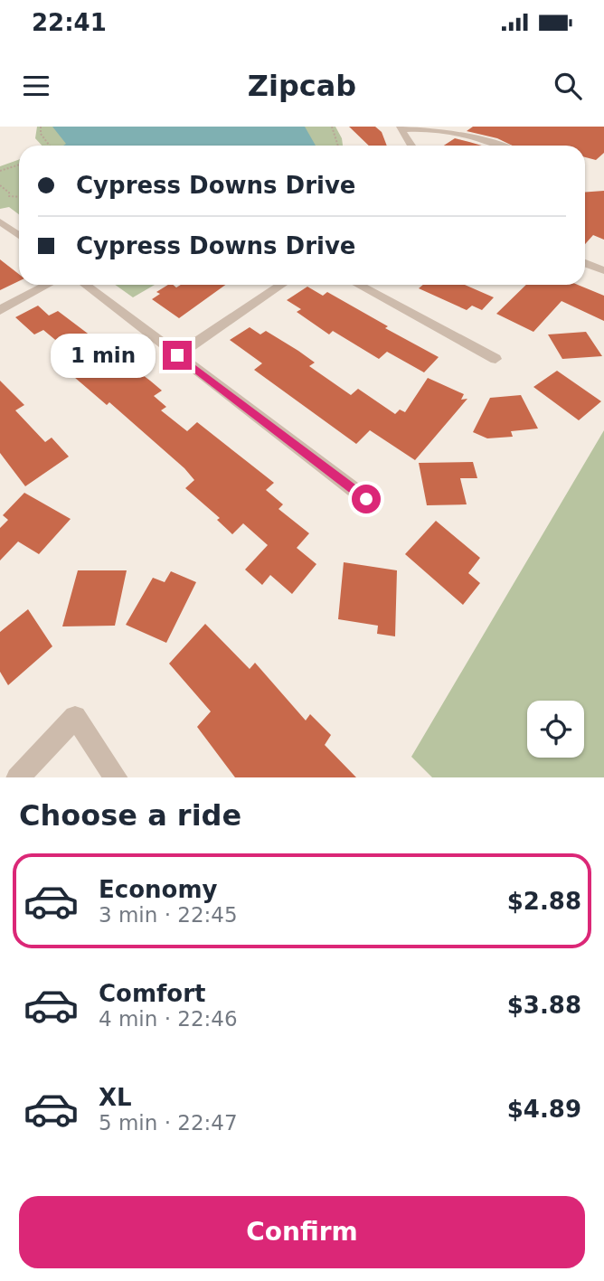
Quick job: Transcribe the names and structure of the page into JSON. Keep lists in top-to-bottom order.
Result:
{
  "page": {
    "status": "22:41",
    "header": "Zipcab",
    "banner": ["Cypress Downs Drive", "Cypress Downs Drive"],
    "bubble": "1 min",
    "heading": "Choose a ride",
    "list": [
      {
        "name": "Economy",
        "note": "3 min · 22:45",
        "value": "$2.88"
      },
      {
        "name": "Comfort",
        "note": "4 min · 22:46",
        "value": "$3.88"
      },
      {
        "name": "XL",
        "note": "5 min · 22:47",
        "value": "$4.89"
      }
    ],
    "buttons": "Confirm"
  }
}
